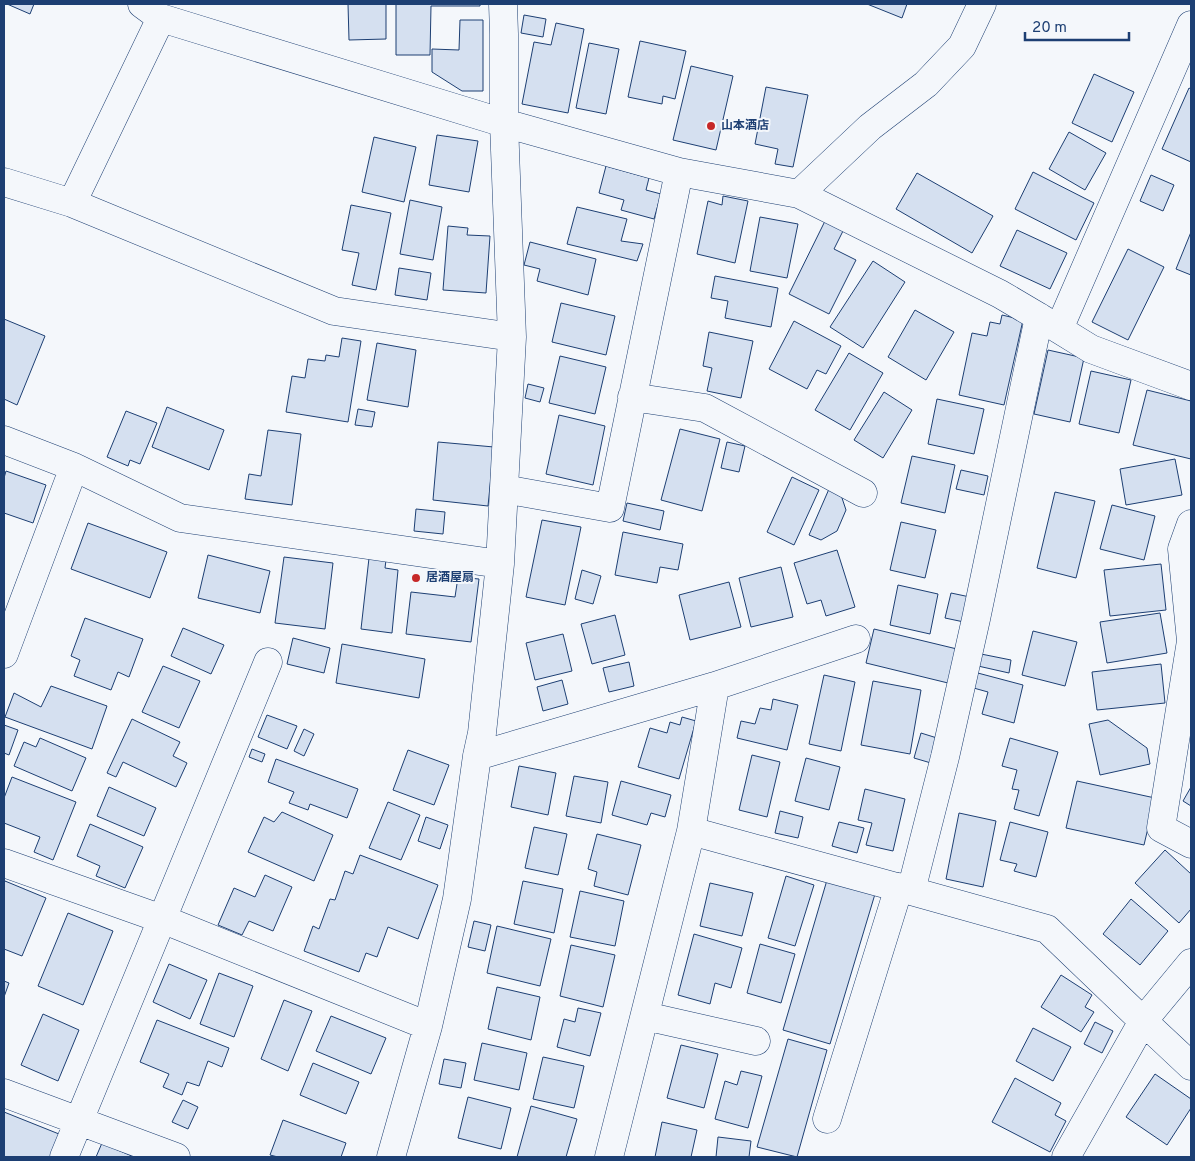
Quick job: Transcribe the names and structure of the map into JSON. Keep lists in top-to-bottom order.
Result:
{
  "places": ["山本酒店", "居酒屋扇"],
  "scale_bar": "20 m"
}
